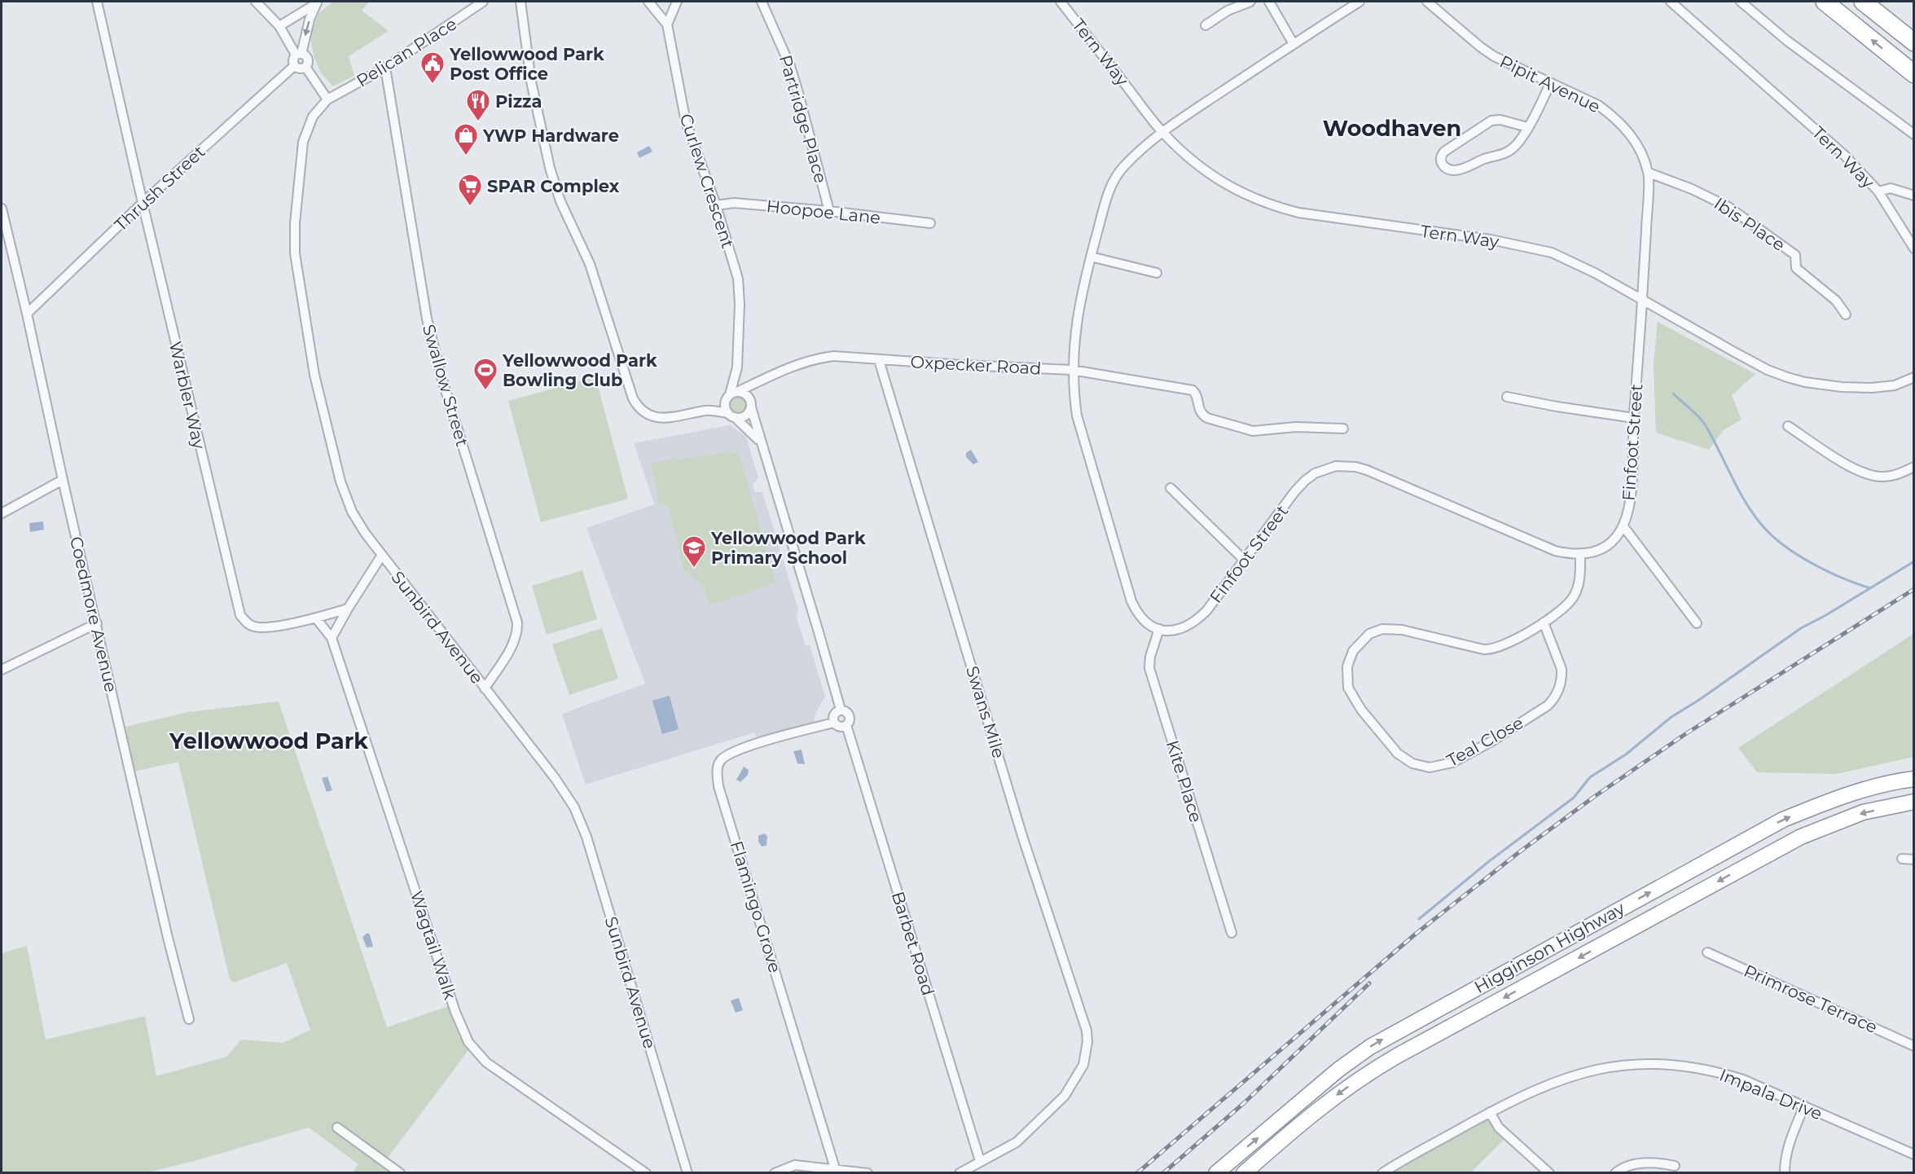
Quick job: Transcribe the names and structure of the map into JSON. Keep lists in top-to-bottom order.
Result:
{
  "streets": {
    "highway": ["Higginson Highway"],
    "street": [
      "Pelican Place",
      "Tern Way",
      "Pipit Avenue",
      "Partridge Place",
      "Curlew Crescent",
      "Thrush Street",
      "Hoopoe Lane",
      "Ibis Place",
      "Oxpecker Road",
      "Swallow Street",
      "Warbler Way",
      "Finfoot Street",
      "Coedmore Avenue",
      "Sunbird Avenue",
      "Swans Mile",
      "Teal Close",
      "Kite Place",
      "Flamingo Grove",
      "Barbet Road",
      "Wagtail Walk",
      "Primrose Terrace",
      "Impala Drive"
    ]
  },
  "crossings": [
    ["Pelican Place", "Swallow Street"],
    ["Pelican Place", "Sunbird Avenue"],
    ["Tern Way", "Pipit Avenue"],
    ["Tern Way", "Finfoot Street"],
    ["Pipit Avenue", "Ibis Place"],
    ["Pipit Avenue", "Finfoot Street"],
    ["Partridge Place", "Hoopoe Lane"],
    ["Curlew Crescent", "Hoopoe Lane"],
    ["Curlew Crescent", "Oxpecker Road"],
    ["Thrush Street", "Warbler Way"],
    ["Thrush Street", "Coedmore Avenue"],
    ["Oxpecker Road", "Swans Mile"],
    ["Swallow Street", "Sunbird Avenue"],
    ["Warbler Way", "Wagtail Walk"],
    ["Finfoot Street", "Teal Close"],
    ["Finfoot Street", "Kite Place"],
    ["Swans Mile", "Barbet Road"],
    ["Flamingo Grove", "Barbet Road"]
  ],
  "districts": ["Woodhaven", "Yellowwood Park"],
  "places": {
    "public building": ["Yellowwood Park Post Office"],
    "restaurant": ["Pizza"],
    "shop": ["YWP Hardware"],
    "supermarket": ["SPAR Complex"],
    "sports": ["Yellowwood Park Bowling Club"],
    "school or university": ["Yellowwood Park Primary School"]
  }
}
